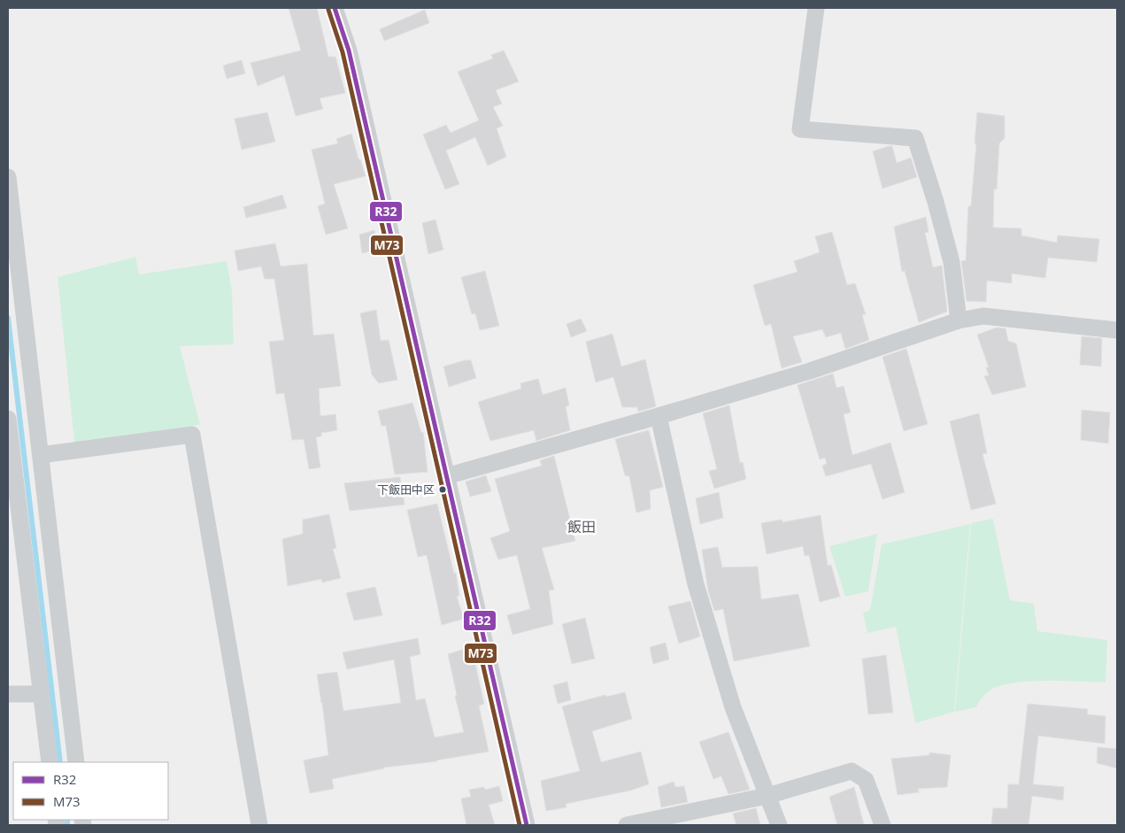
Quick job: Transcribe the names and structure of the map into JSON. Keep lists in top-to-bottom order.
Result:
{
  "districts": ["飯田"],
  "places": ["下飯田中区"],
  "lines": ["transit line R32", "transit line M73"],
  "legend": ["R32", "M73"]
}
